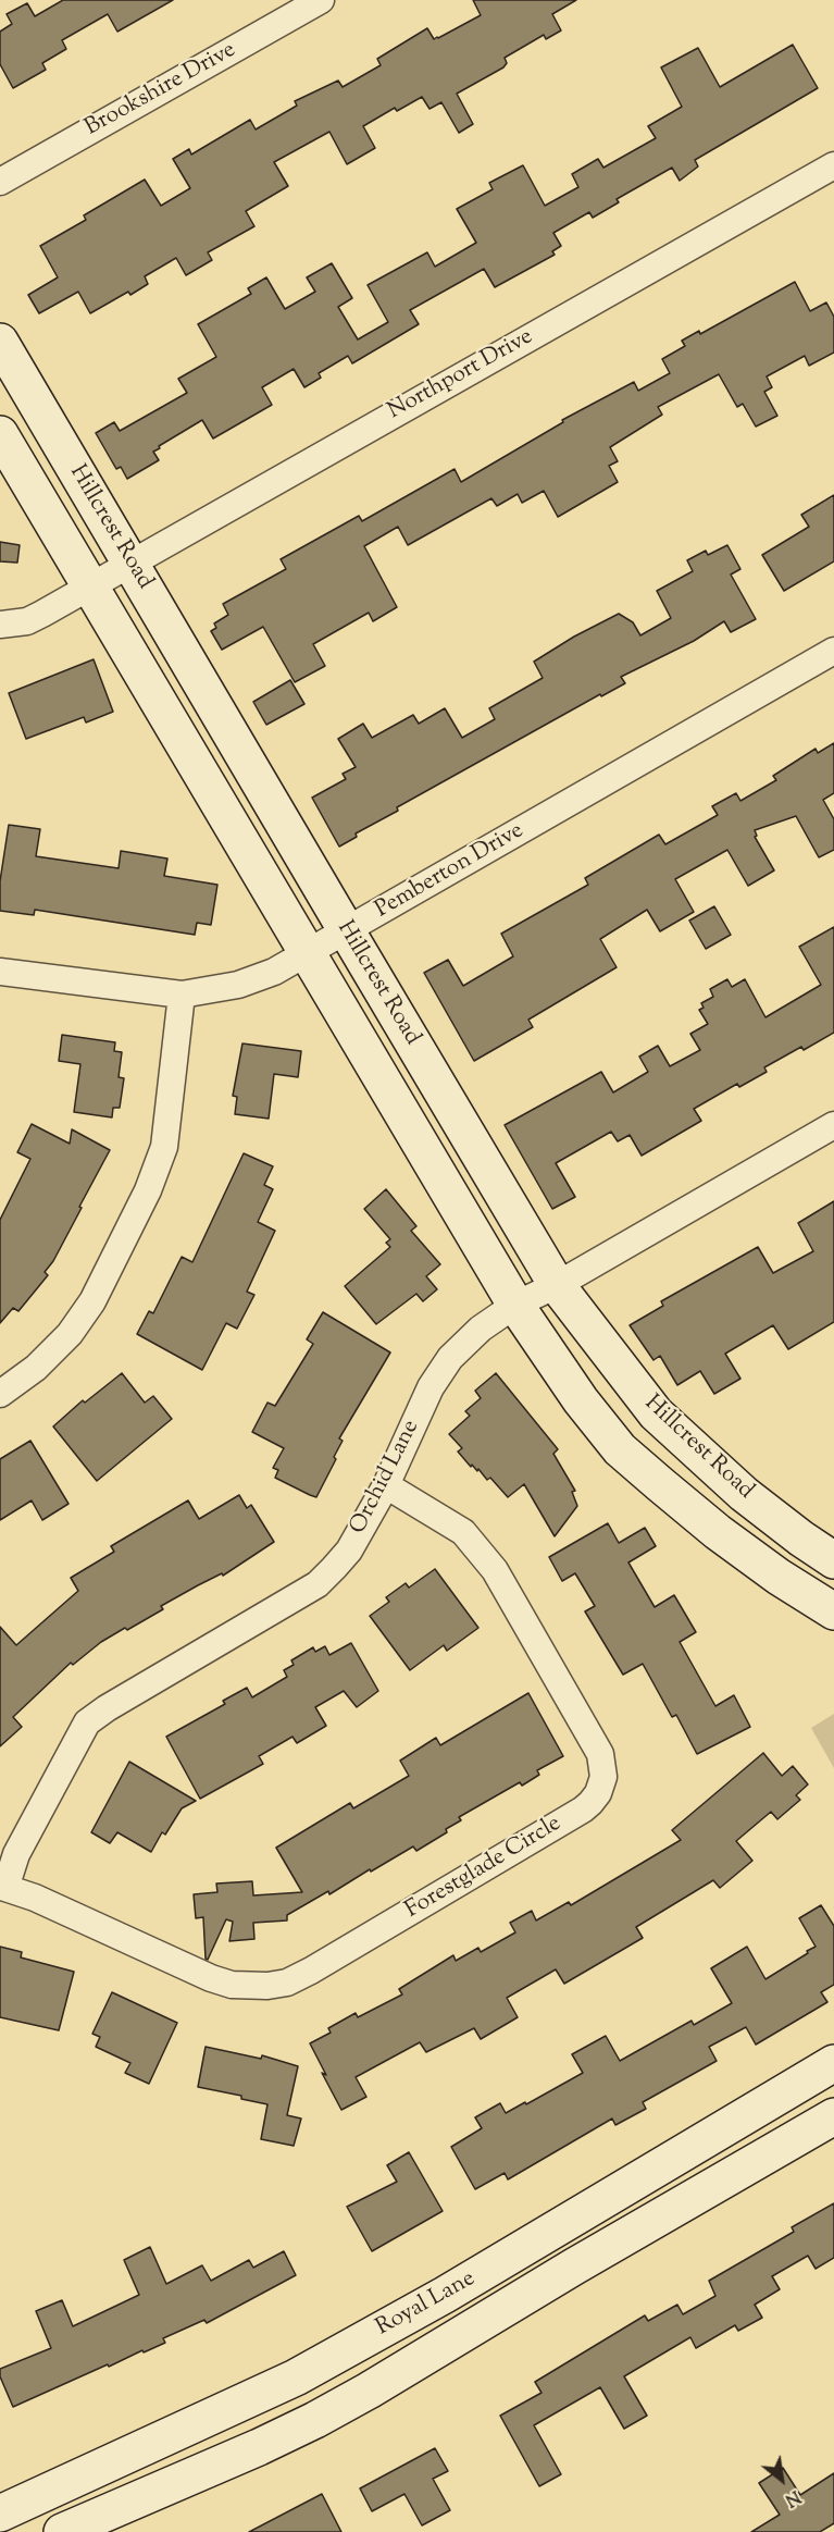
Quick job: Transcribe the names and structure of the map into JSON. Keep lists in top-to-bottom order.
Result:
{
  "streets": {
    "main road": ["Hillcrest Road", "Royal Lane"],
    "street": [
      "Brookshire Drive",
      "Northport Drive",
      "Pemberton Drive",
      "Orchid Lane",
      "Forestglade Circle"
    ]
  },
  "crossings": [
    ["Northport Drive", "Hillcrest Road"],
    ["Hillcrest Road", "Pemberton Drive"],
    ["Hillcrest Road", "Orchid Lane"],
    ["Orchid Lane", "Forestglade Circle"]
  ],
  "north": "bottom right"
}
